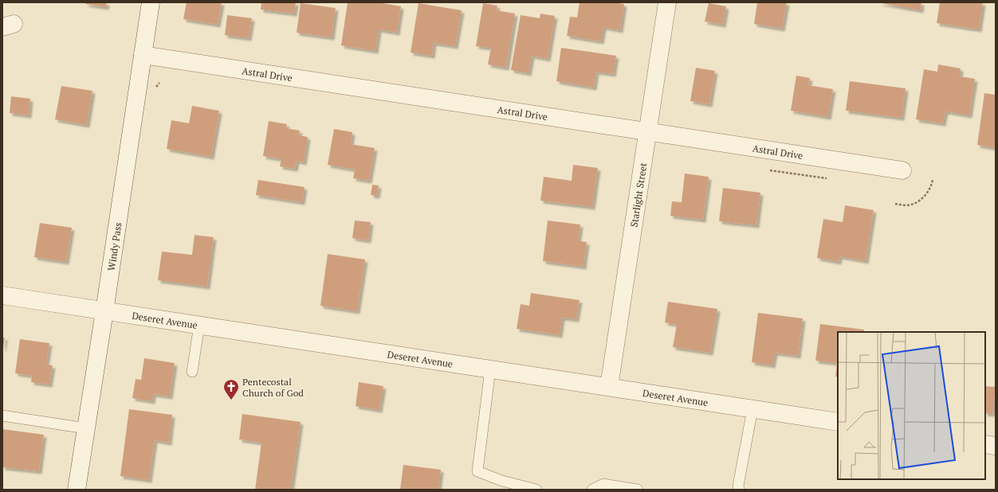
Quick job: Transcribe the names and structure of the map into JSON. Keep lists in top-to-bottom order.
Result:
{
  "streets": {
    "street": [
      "Astral Drive",
      "Starlight Street",
      "Windy Pass",
      "Deseret Avenue"
    ]
  },
  "crossings": [
    ["Astral Drive", "Starlight Street"],
    ["Astral Drive", "Windy Pass"],
    ["Starlight Street", "Deseret Avenue"],
    ["Windy Pass", "Deseret Avenue"]
  ],
  "places": {
    "church": ["Pentecostal Church of God"]
  }
}
